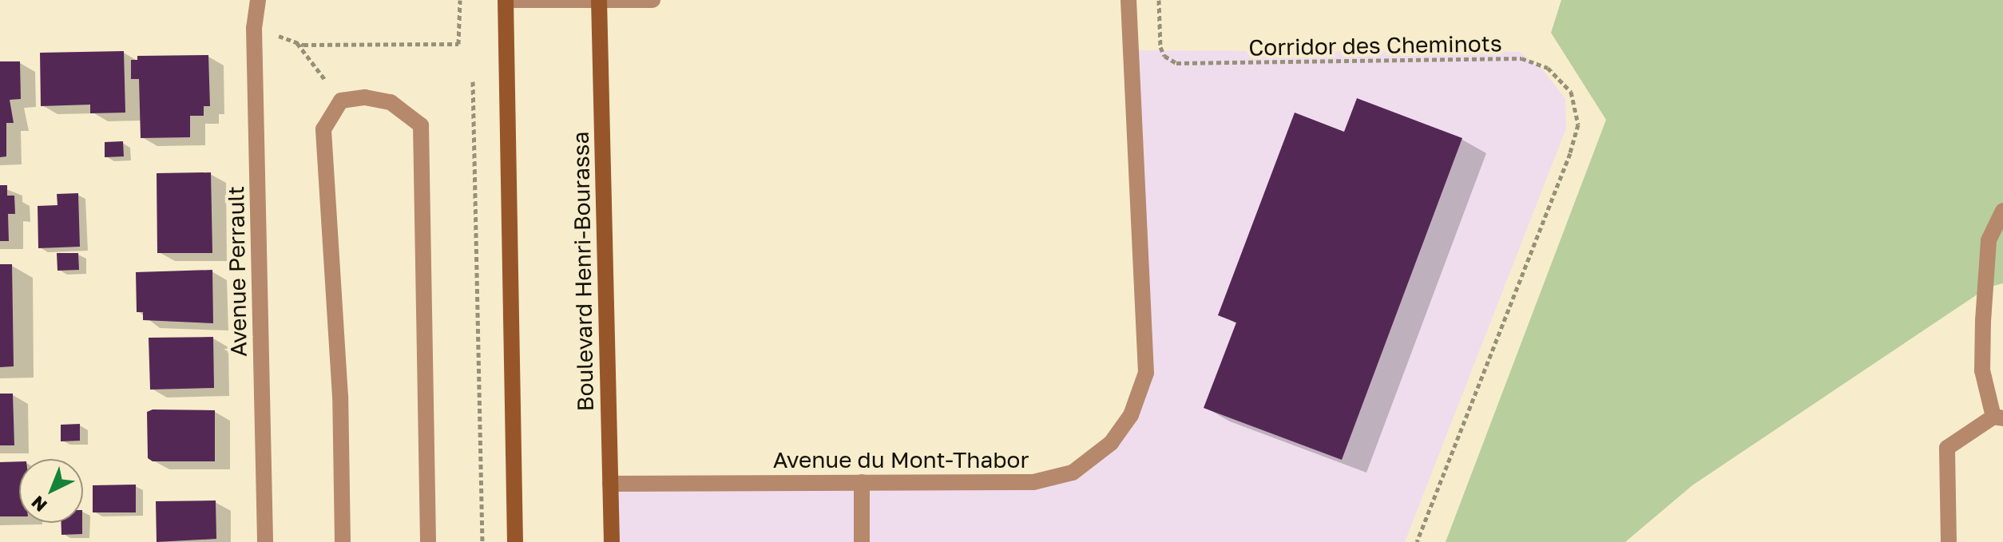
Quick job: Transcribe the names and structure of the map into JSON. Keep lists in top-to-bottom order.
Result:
{
  "streets": {
    "main road": ["Boulevard Henri-Bourassa"],
    "street": ["Avenue Perrault", "Avenue du Mont-Thabor"],
    "path": ["Corridor des Cheminots"]
  },
  "crossings": [
    ["Boulevard Henri-Bourassa", "Avenue du Mont-Thabor"]
  ],
  "north": "bottom left"
}
